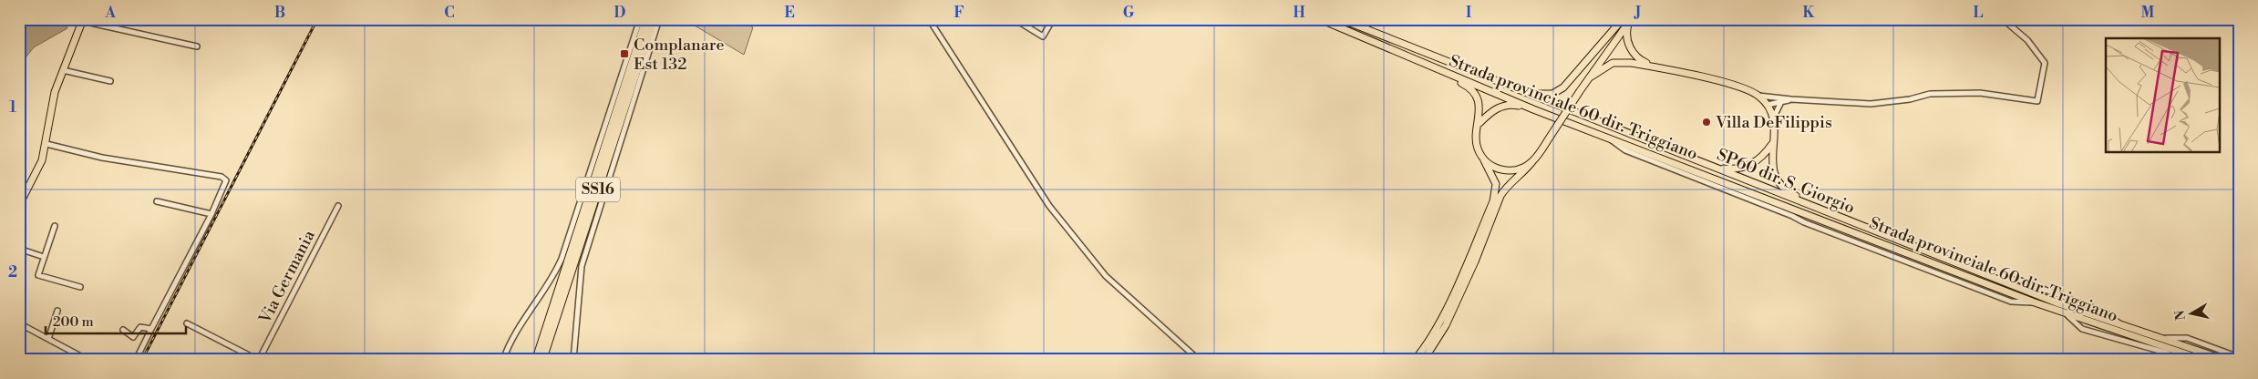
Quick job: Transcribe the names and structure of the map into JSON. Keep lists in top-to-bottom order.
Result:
{
  "streets": {
    "highway": ["SS16"],
    "main road": ["Strada provinciale 60 dir. Triggiano", "SP60 dir. S. Giorgio"],
    "street": ["Via Germania"]
  },
  "places": {
    "transit": ["Complanare Est 132"],
    "other": ["Villa DeFilippis"]
  },
  "scale_bar": "200 m",
  "north": "left",
  "grid": {
    "columns": [
      "A",
      "B",
      "C",
      "D",
      "E",
      "F",
      "G",
      "H",
      "I",
      "J",
      "K",
      "L",
      "M"
    ],
    "rows": ["1", "2"]
  }
}
